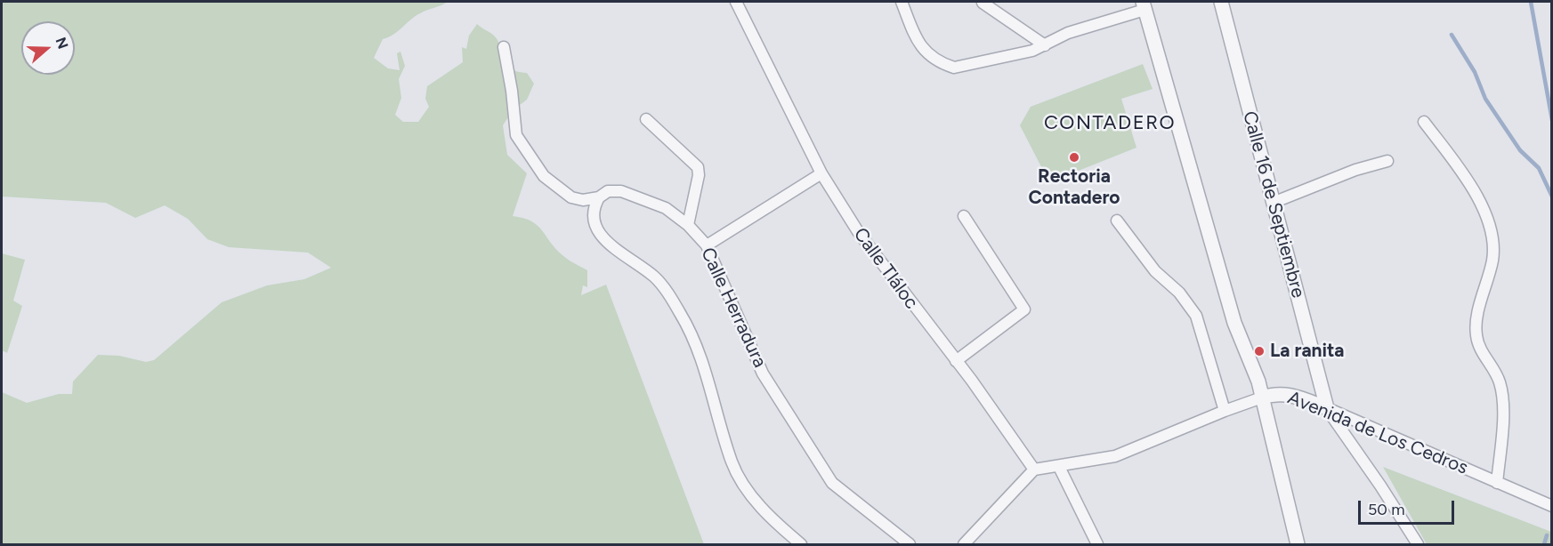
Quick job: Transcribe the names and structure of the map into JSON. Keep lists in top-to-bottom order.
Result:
{
  "streets": {
    "street": [
      "Calle 16 de Septiembre",
      "Calle Tláloc",
      "Calle Herradura",
      "Avenida de Los Cedros"
    ]
  },
  "crossings": [
    ["Calle 16 de Septiembre", "Avenida de Los Cedros"]
  ],
  "districts": ["CONTADERO"],
  "places": ["Rectoria Contadero", "La ranita"],
  "scale_bar": "50 m",
  "north": "right"
}
